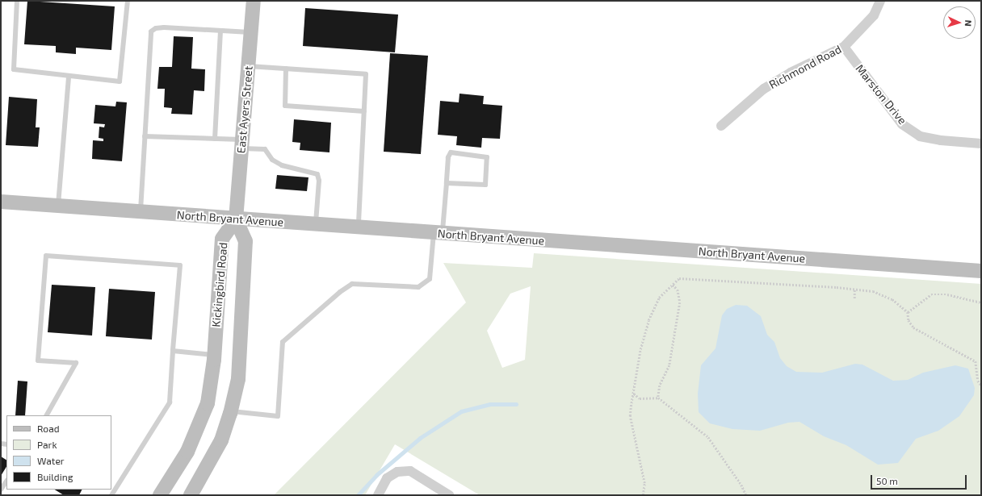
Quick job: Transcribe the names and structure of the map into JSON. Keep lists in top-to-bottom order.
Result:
{
  "streets": {
    "main road": ["East Ayers Street", "North Bryant Avenue", "Kickingbird Road"],
    "street": ["Richmond Road", "Marston Drive"]
  },
  "crossings": [
    ["Richmond Road", "Marston Drive"],
    ["East Ayers Street", "North Bryant Avenue"],
    ["East Ayers Street", "Kickingbird Road"],
    ["North Bryant Avenue", "Kickingbird Road"]
  ],
  "legend": [
    "Road",
    "Park",
    "Water",
    "Building"
  ],
  "scale_bar": "50 m",
  "north": "right"
}
